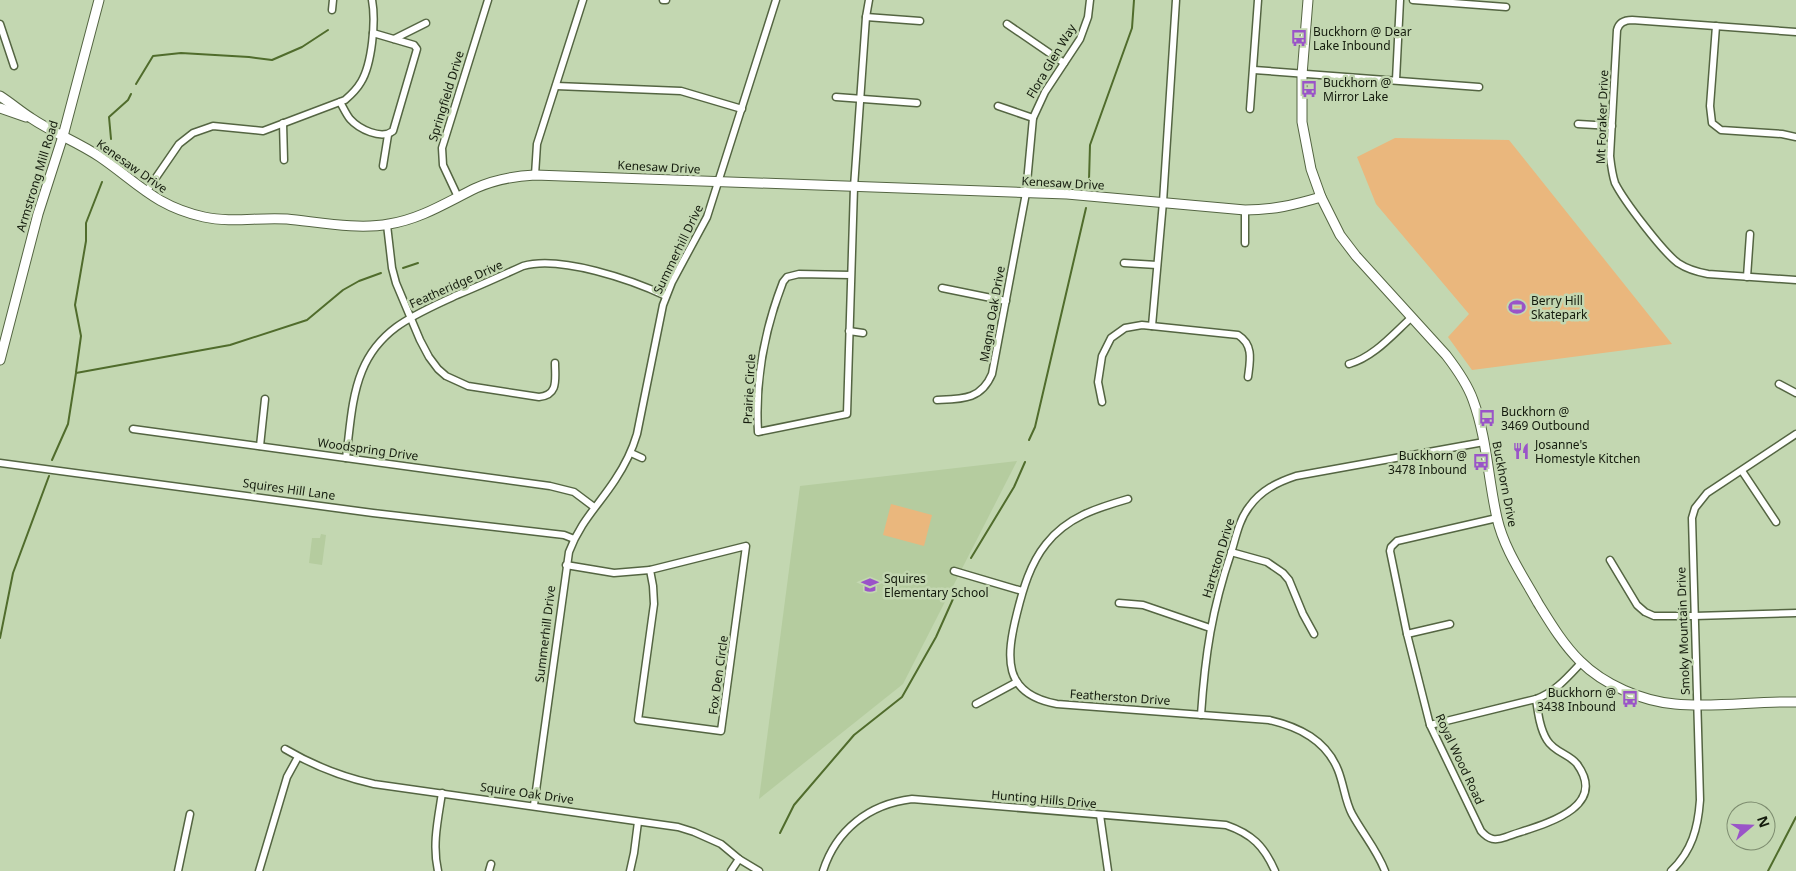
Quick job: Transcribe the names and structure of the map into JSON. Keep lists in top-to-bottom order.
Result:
{
  "streets": {
    "street": [
      "Flora Glen Way",
      "Springfield Drive",
      "Mt Foraker Drive",
      "Kenesaw Drive",
      "Armstrong Mill Road",
      "Summerhill Drive",
      "Featheridge Drive",
      "Magna Oak Drive",
      "Prairie Circle",
      "Woodspring Drive",
      "Buckhorn Drive",
      "Squires Hill Lane",
      "Hartston Drive",
      "Smoky Mountain Drive",
      "Fox Den Circle",
      "Featherston Drive",
      "Royal Wood Road",
      "Squire Oak Drive",
      "Hunting Hills Drive"
    ]
  },
  "crossings": [
    ["Flora Glen Way", "Kenesaw Drive"],
    ["Flora Glen Way", "Magna Oak Drive"],
    ["Springfield Drive", "Kenesaw Drive"],
    ["Kenesaw Drive", "Armstrong Mill Road"],
    ["Kenesaw Drive", "Summerhill Drive"],
    ["Kenesaw Drive", "Magna Oak Drive"],
    ["Kenesaw Drive", "Prairie Circle"],
    ["Kenesaw Drive", "Buckhorn Drive"],
    ["Summerhill Drive", "Featheridge Drive"],
    ["Summerhill Drive", "Woodspring Drive"],
    ["Summerhill Drive", "Squires Hill Lane"],
    ["Summerhill Drive", "Fox Den Circle"],
    ["Summerhill Drive", "Squire Oak Drive"],
    ["Featheridge Drive", "Woodspring Drive"],
    ["Buckhorn Drive", "Hartston Drive"],
    ["Buckhorn Drive", "Smoky Mountain Drive"],
    ["Buckhorn Drive", "Royal Wood Road"],
    ["Hartston Drive", "Featherston Drive"]
  ],
  "places": {
    "bus stop": [
      "Buckhorn @ Dear Lake Inbound",
      "Buckhorn @ Mirror Lake",
      "Buckhorn @ 3469 Outbound",
      "Buckhorn @ 3478 Inbound",
      "Buckhorn @ 3438 Inbound"
    ],
    "sports": ["Berry Hill Skatepark"],
    "restaurant": ["Josanne's Homestyle Kitchen"],
    "school or university": ["Squires Elementary School"]
  },
  "north": "right"
}
